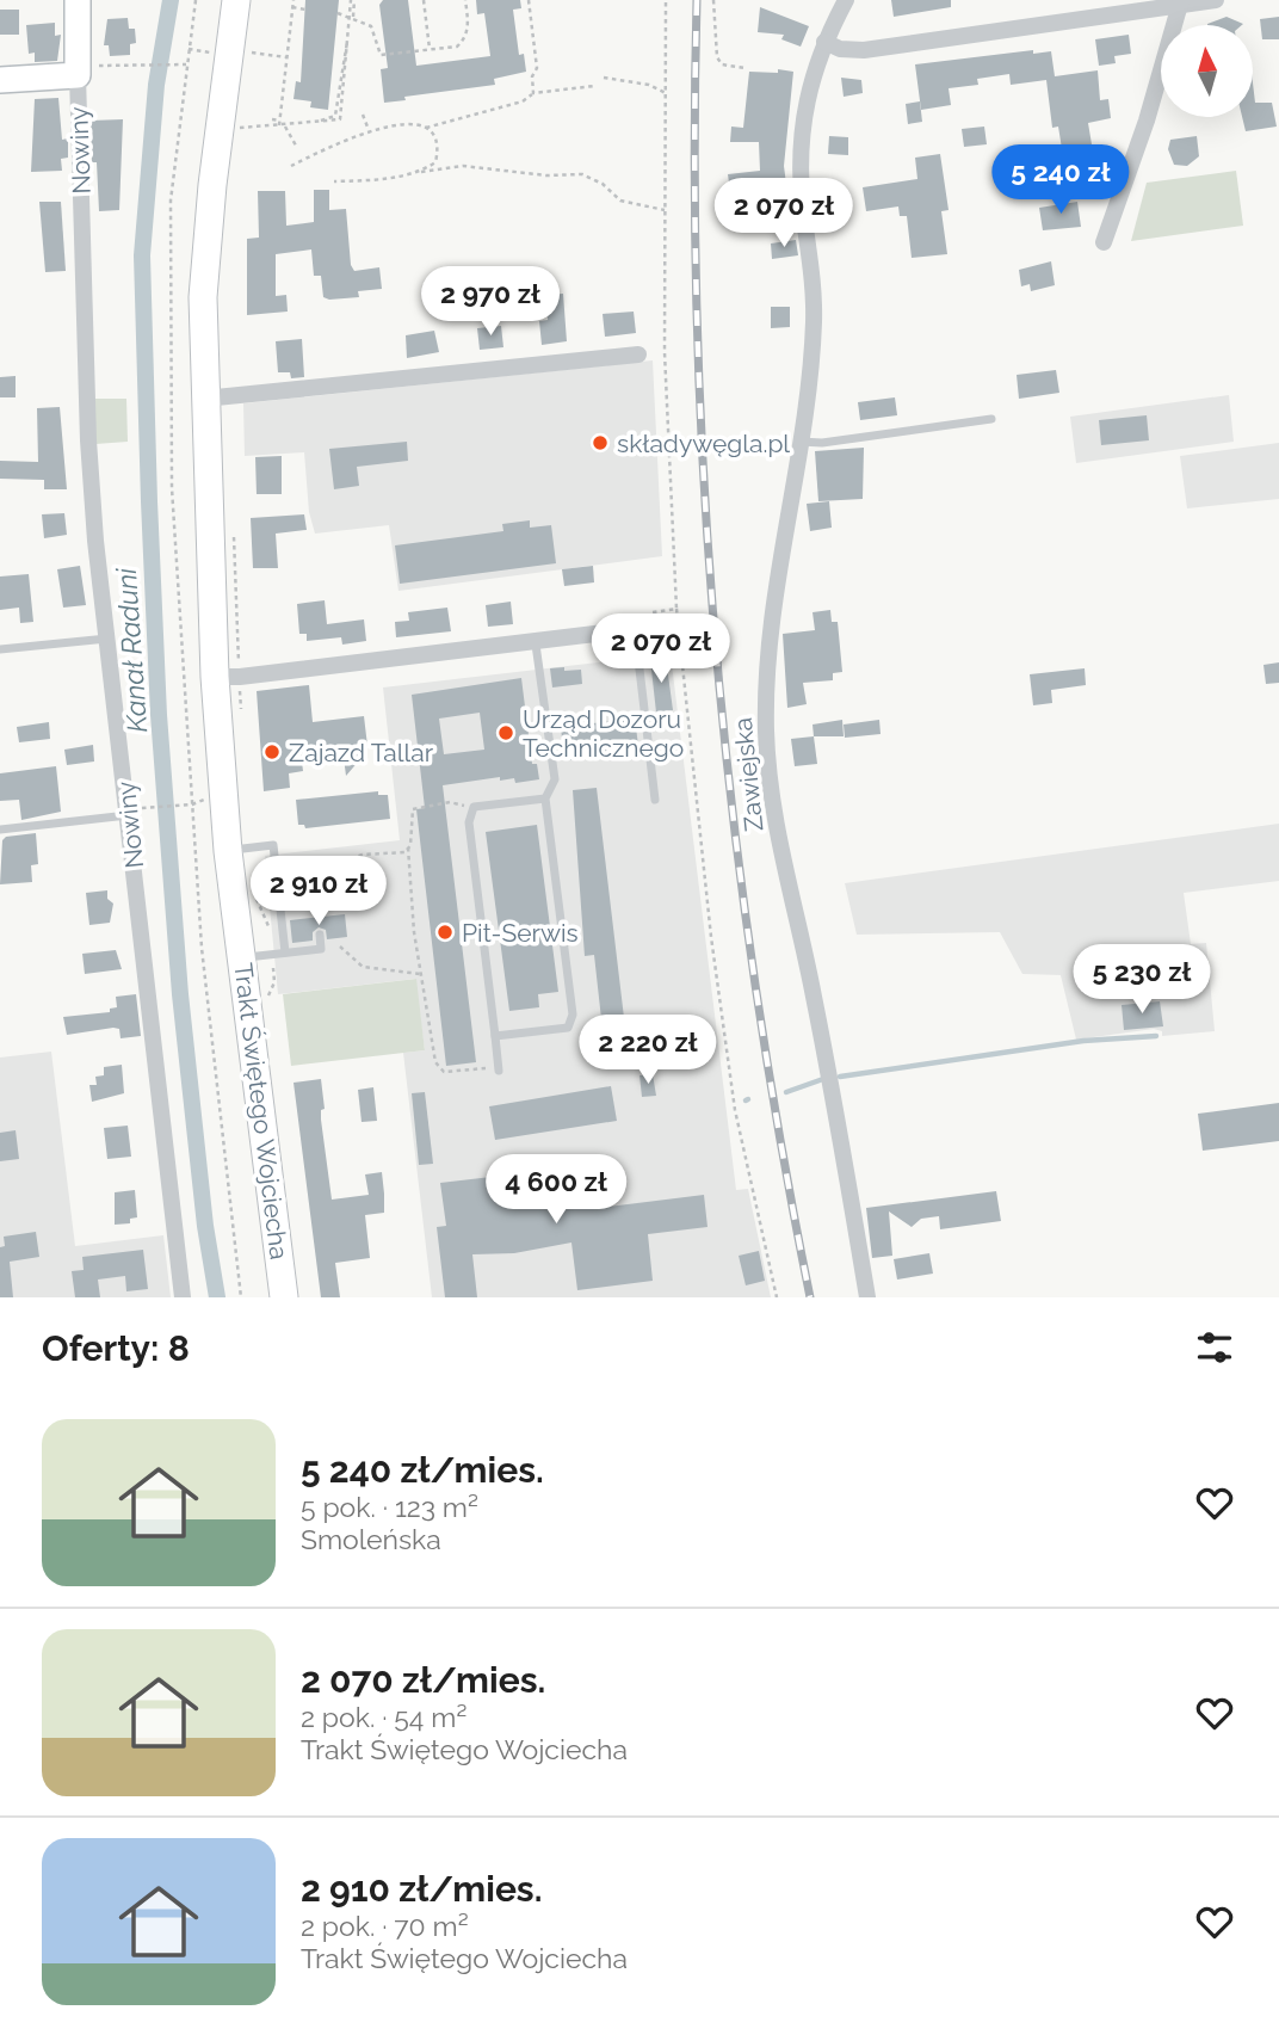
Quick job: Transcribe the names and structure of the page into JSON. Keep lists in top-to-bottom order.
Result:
{
  "streets": {
    "main road": ["Trakt Świętego Wojciecha"],
    "street": ["Nowiny", "Zawiejska"]
  },
  "water": ["Kanał Raduni"],
  "places": [
    "składywęgla.pl",
    "Urząd Dozoru Technicznego",
    "Zajazd Tallar",
    "Pit-Serwis"
  ],
  "north": "top",
  "page": {
    "price": [
      "5 240 zł",
      "2 070 zł",
      "2 970 zł",
      "2 070 zł",
      "2 910 zł",
      "5 230 zł",
      "2 220 zł",
      "4 600 zł"
    ],
    "heading": "Oferty: 8",
    "list": [
      {
        "name": "5 240 zł/mies.",
        "note": "5 pok. · 123 m² · Smoleńska"
      },
      {
        "name": "2 070 zł/mies.",
        "note": "2 pok. · 54 m² · Trakt Świętego Wojciecha"
      },
      {
        "name": "2 910 zł/mies.",
        "note": "2 pok. · 70 m² · Trakt Świętego Wojciecha"
      }
    ]
  }
}
